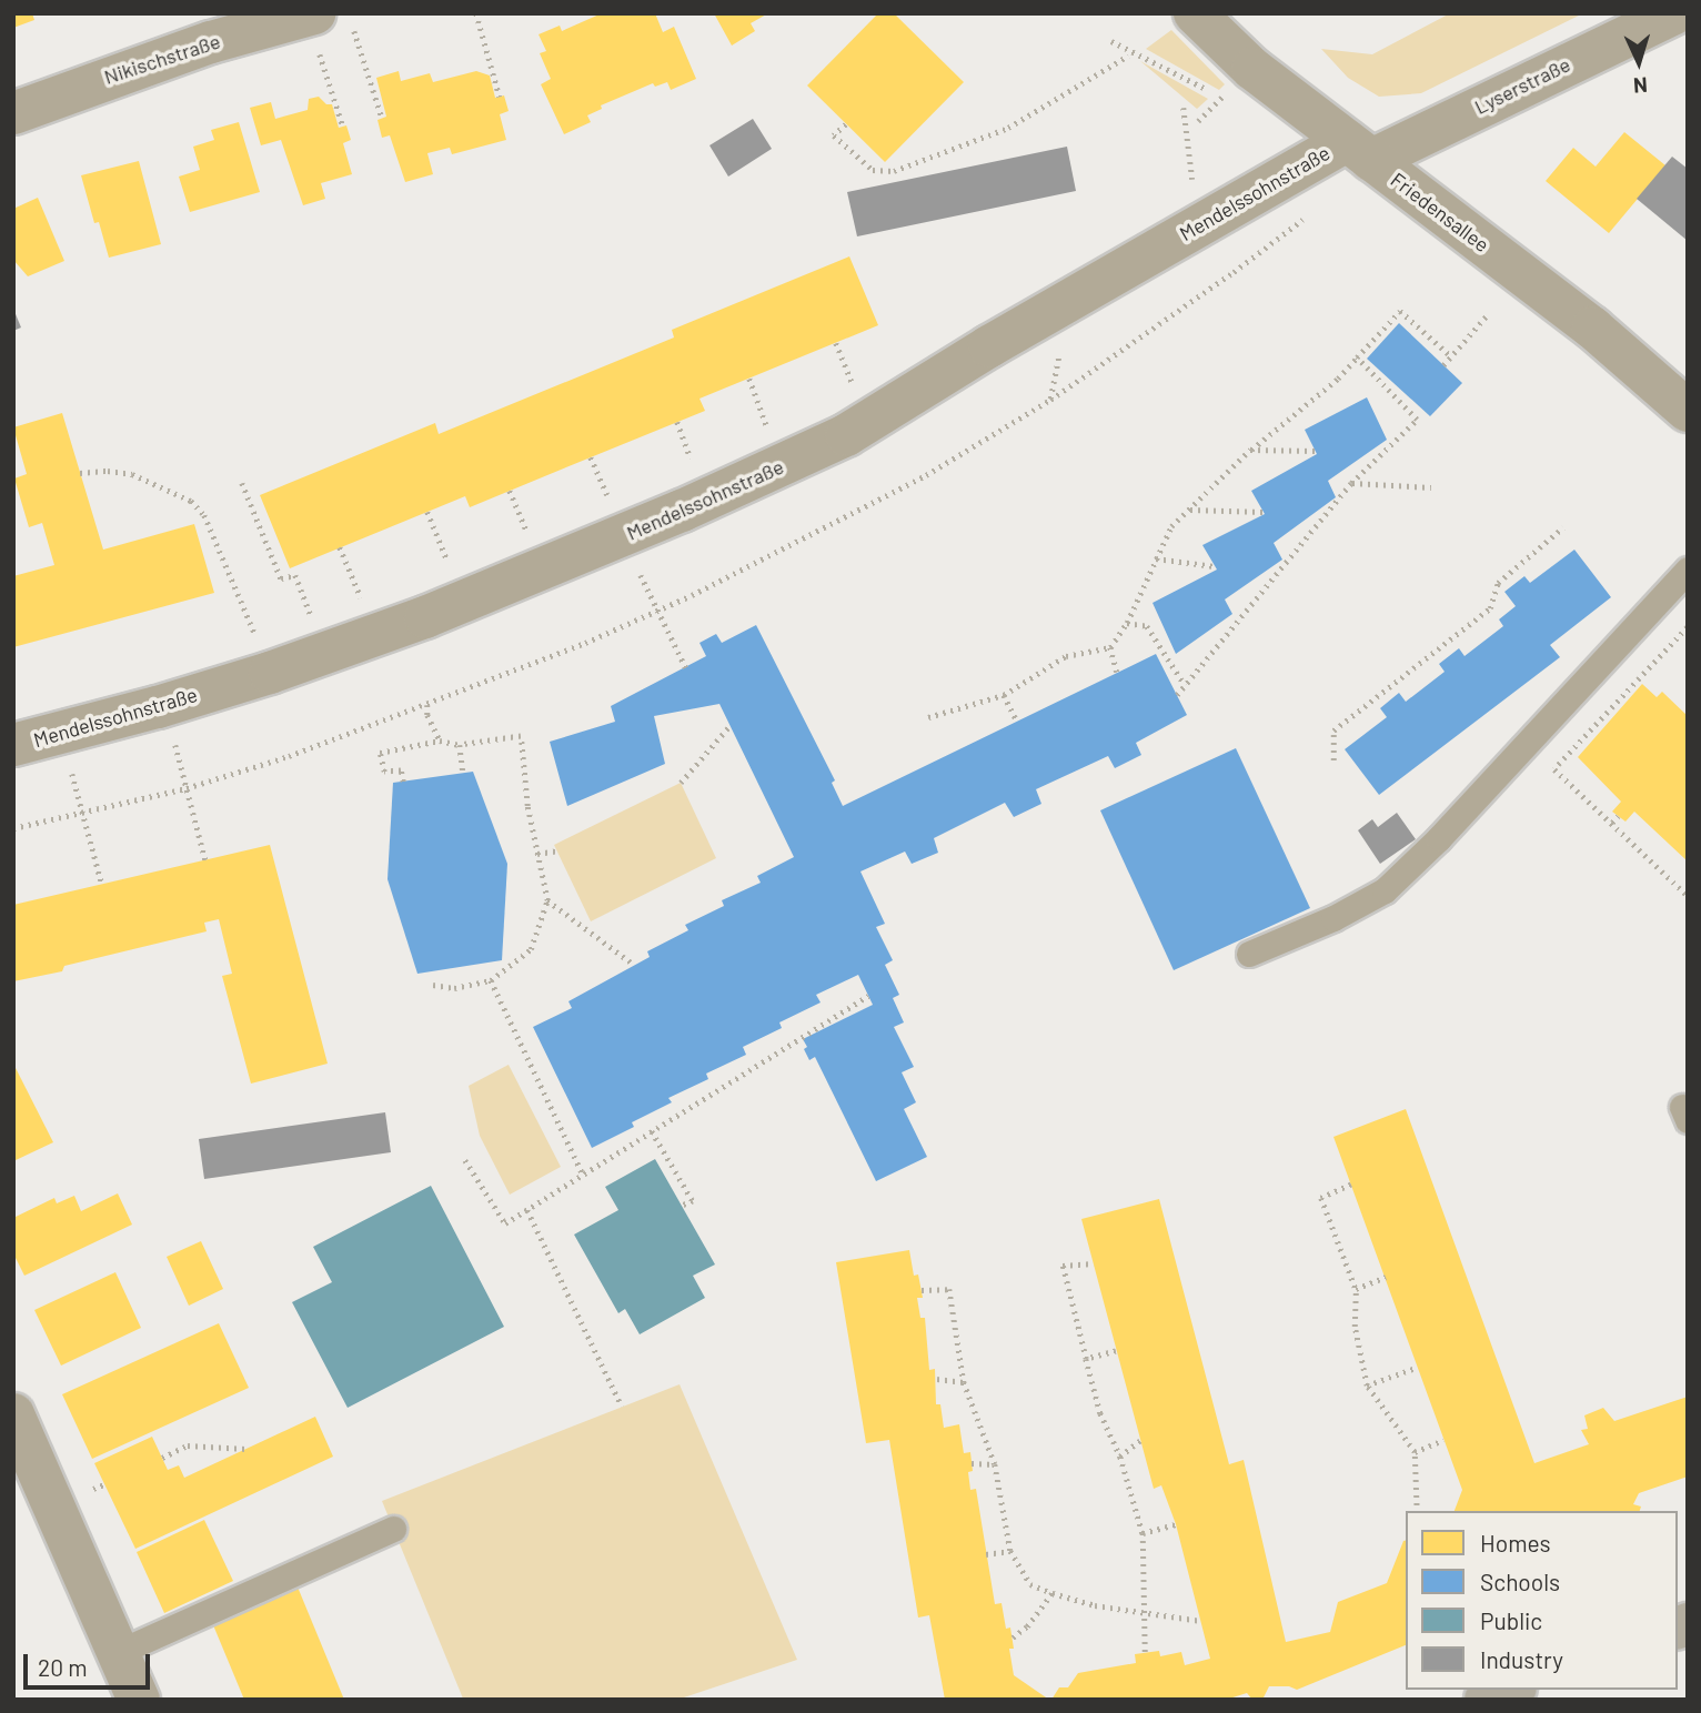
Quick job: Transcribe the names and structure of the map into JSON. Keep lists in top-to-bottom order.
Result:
{
  "streets": {
    "street": [
      "Nikischstraße",
      "Lyserstraße",
      "Mendelssohnstraße",
      "Friedensallee"
    ]
  },
  "crossings": [
    ["Lyserstraße", "Mendelssohnstraße"],
    ["Lyserstraße", "Friedensallee"],
    ["Mendelssohnstraße", "Friedensallee"]
  ],
  "legend": [
    "Homes",
    "Schools",
    "Public",
    "Industry"
  ],
  "scale_bar": "20 m",
  "north": "bottom"
}
